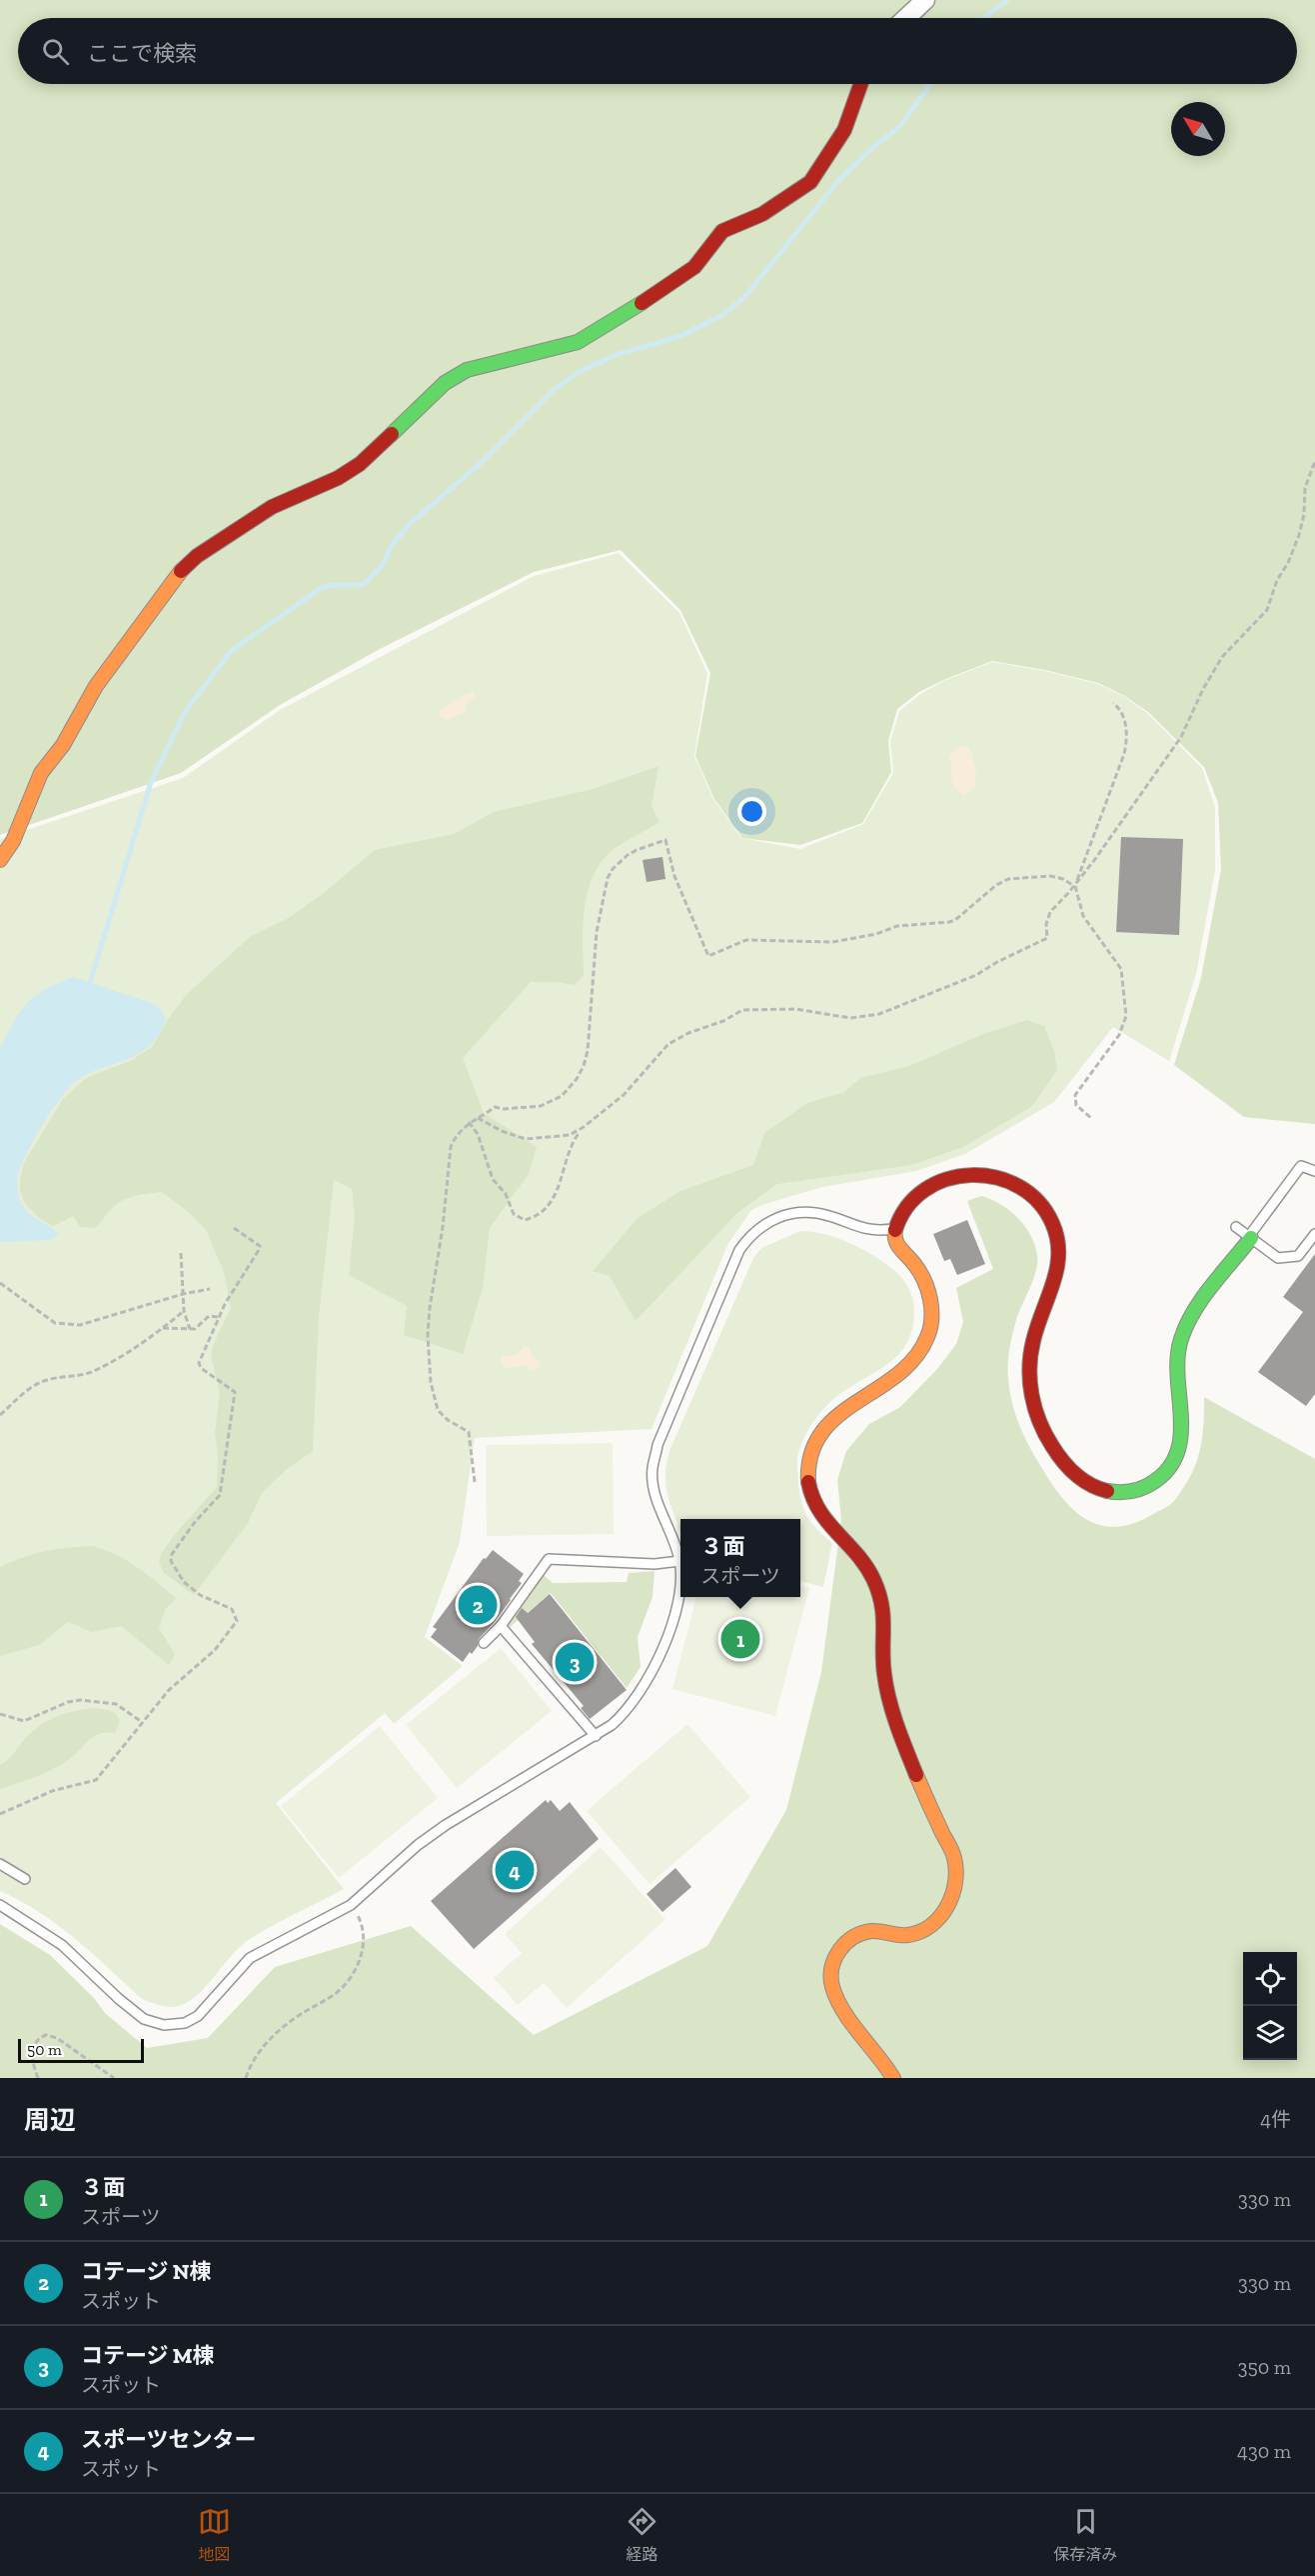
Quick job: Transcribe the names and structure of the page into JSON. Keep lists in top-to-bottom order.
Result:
{
  "scale_bar": "50 m",
  "north": "top left",
  "page": {
    "search": "ここで検索",
    "popup": ["３面", "スポーツ"],
    "pins": [
      "2",
      "1",
      "3",
      "4"
    ],
    "scale": "50 m",
    "heading": ["周辺", "4件"],
    "list": [
      {
        "mark": "1",
        "name": "３面",
        "note": "スポーツ",
        "value": "330 m"
      },
      {
        "mark": "2",
        "name": "コテージ N棟",
        "note": "スポット",
        "value": "330 m"
      },
      {
        "mark": "3",
        "name": "コテージ M棟",
        "note": "スポット",
        "value": "350 m"
      },
      {
        "mark": "4",
        "name": "スポーツセンター",
        "note": "スポット",
        "value": "430 m"
      }
    ],
    "nav": ["地図", "経路", "保存済み"]
  }
}
